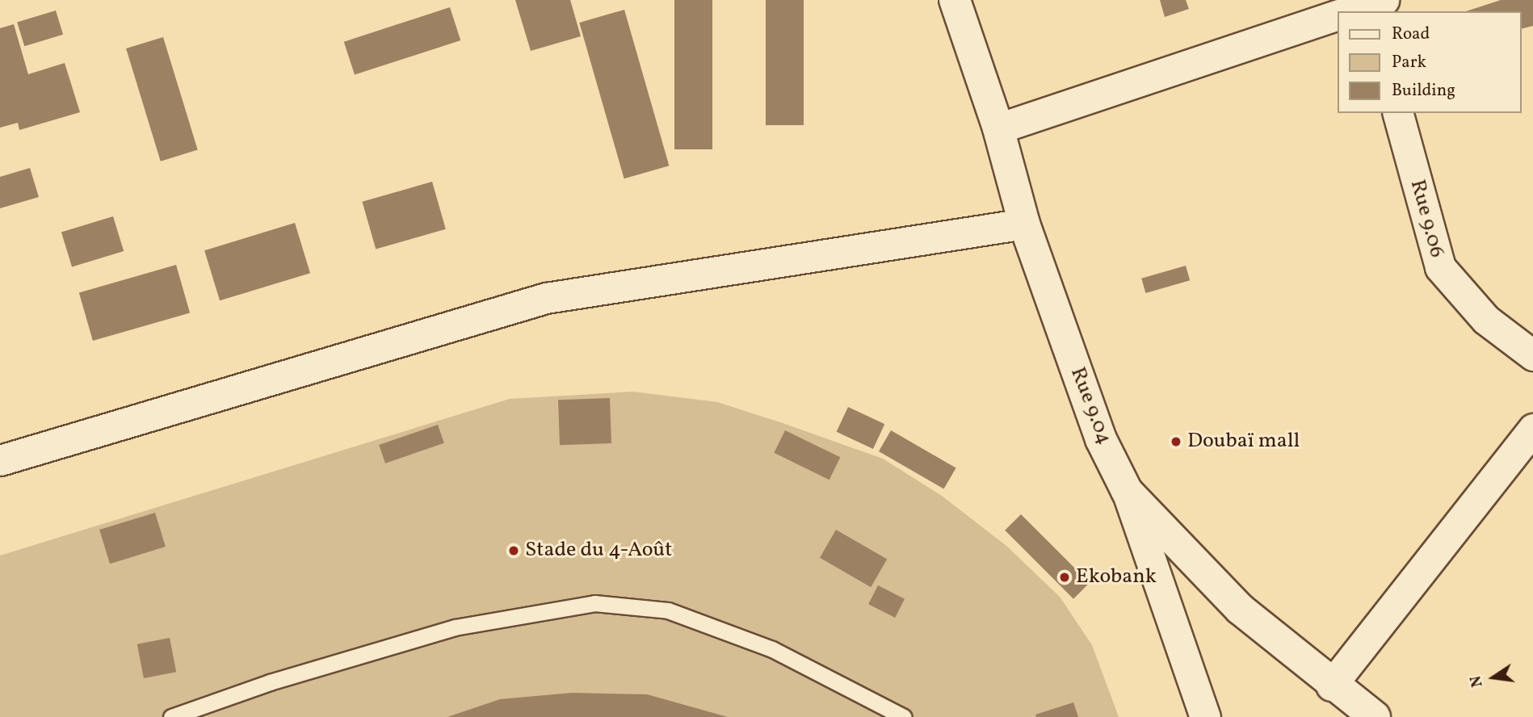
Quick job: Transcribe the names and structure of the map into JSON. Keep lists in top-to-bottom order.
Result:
{
  "streets": {
    "main road": ["Rue 9.04"],
    "street": ["Rue 9.06"]
  },
  "places": ["Doubaï mall", "Stade du 4-Août", "Ekobank"],
  "legend": ["Road", "Park", "Building"],
  "north": "left"
}
